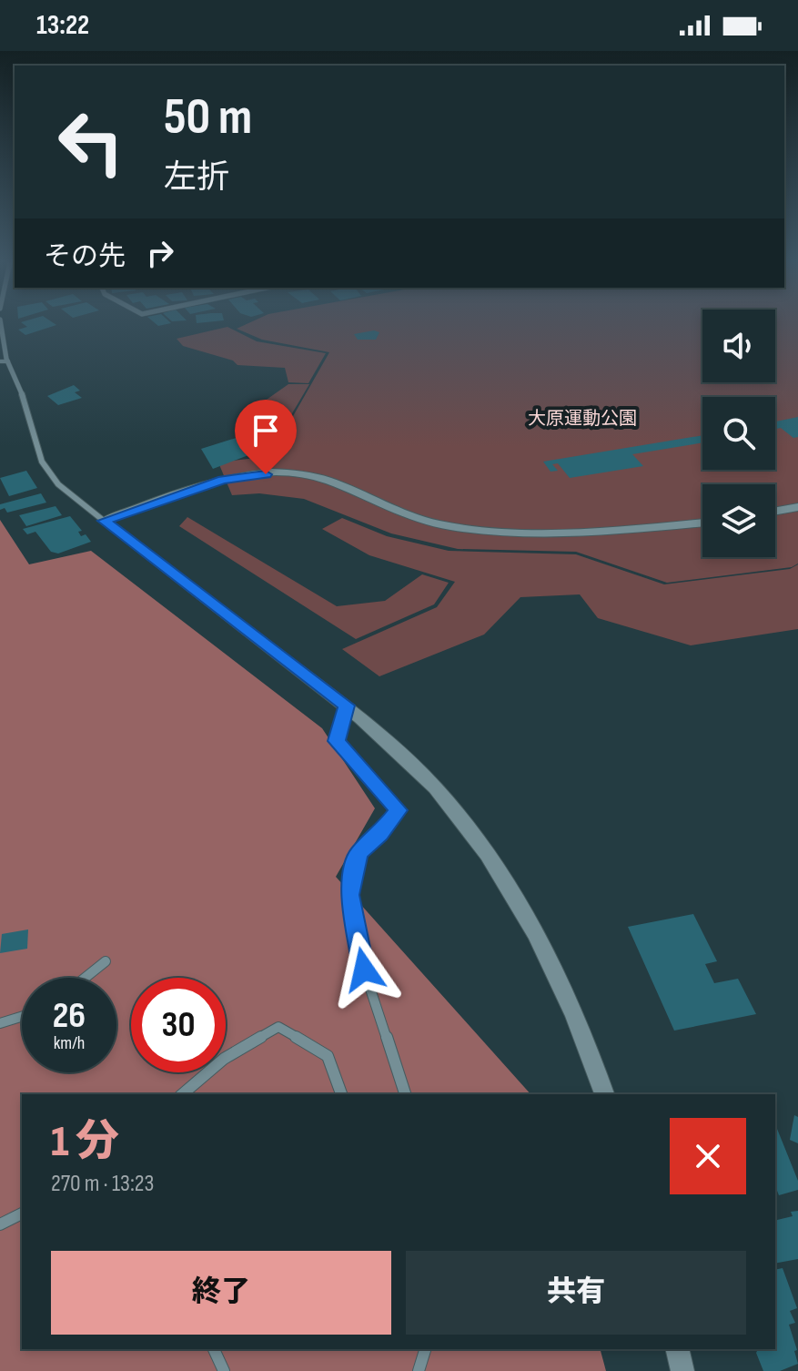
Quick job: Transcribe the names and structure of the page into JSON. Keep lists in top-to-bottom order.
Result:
{
  "parks": ["大原運動公園"],
  "page": {
    "status": "13:22",
    "turn": ["50 m", "左折"],
    "then": "その先",
    "speed": "26 km/h",
    "limit": "30",
    "heading": ["1 分", "270 m · 13:23"],
    "buttons": ["終了", "共有"]
  }
}
